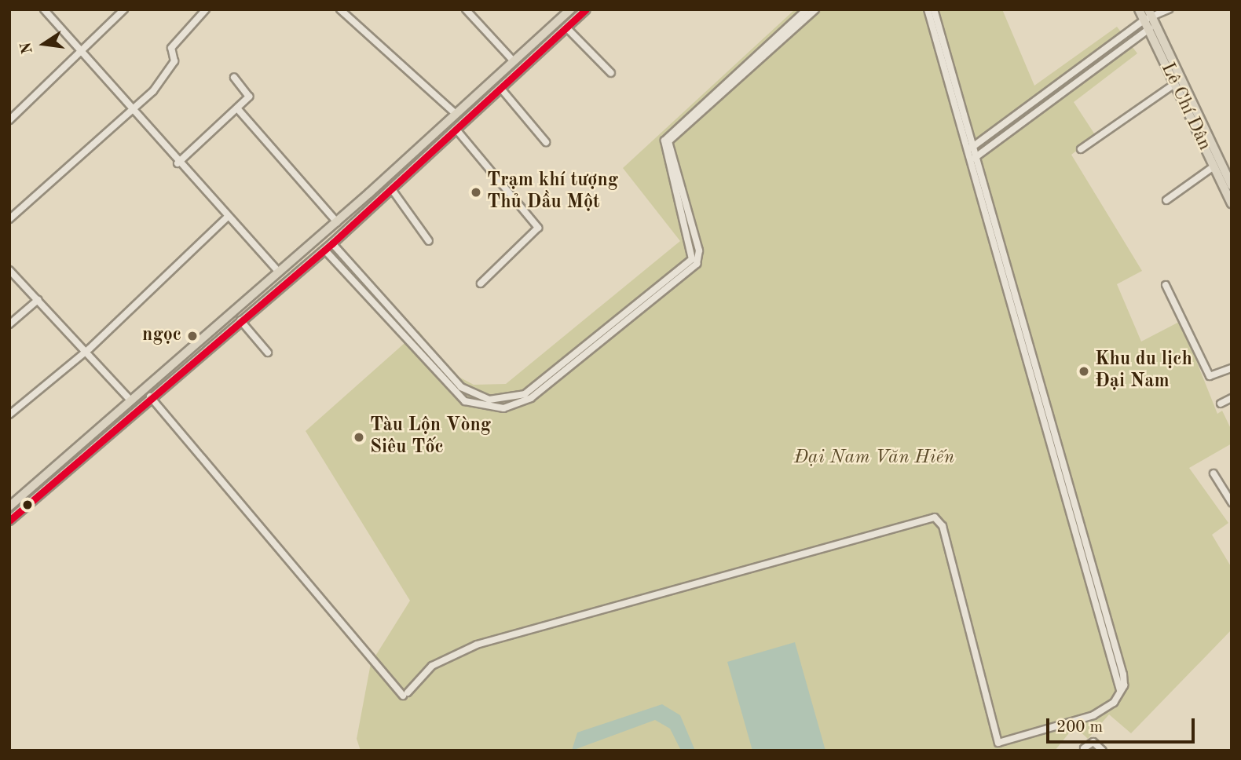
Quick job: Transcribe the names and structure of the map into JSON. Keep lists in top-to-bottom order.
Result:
{
  "streets": {
    "main road": ["Lê Chí Dân"]
  },
  "parks": ["Đại Nam Văn Hiến"],
  "places": [
    "Trạm khí tượng Thủ Dầu Một",
    "ngọc",
    "Khu du lịch Đại Nam",
    "Tàu Lộn Vòng Siêu Tốc"
  ],
  "scale_bar": "200 m",
  "north": "left"
}
